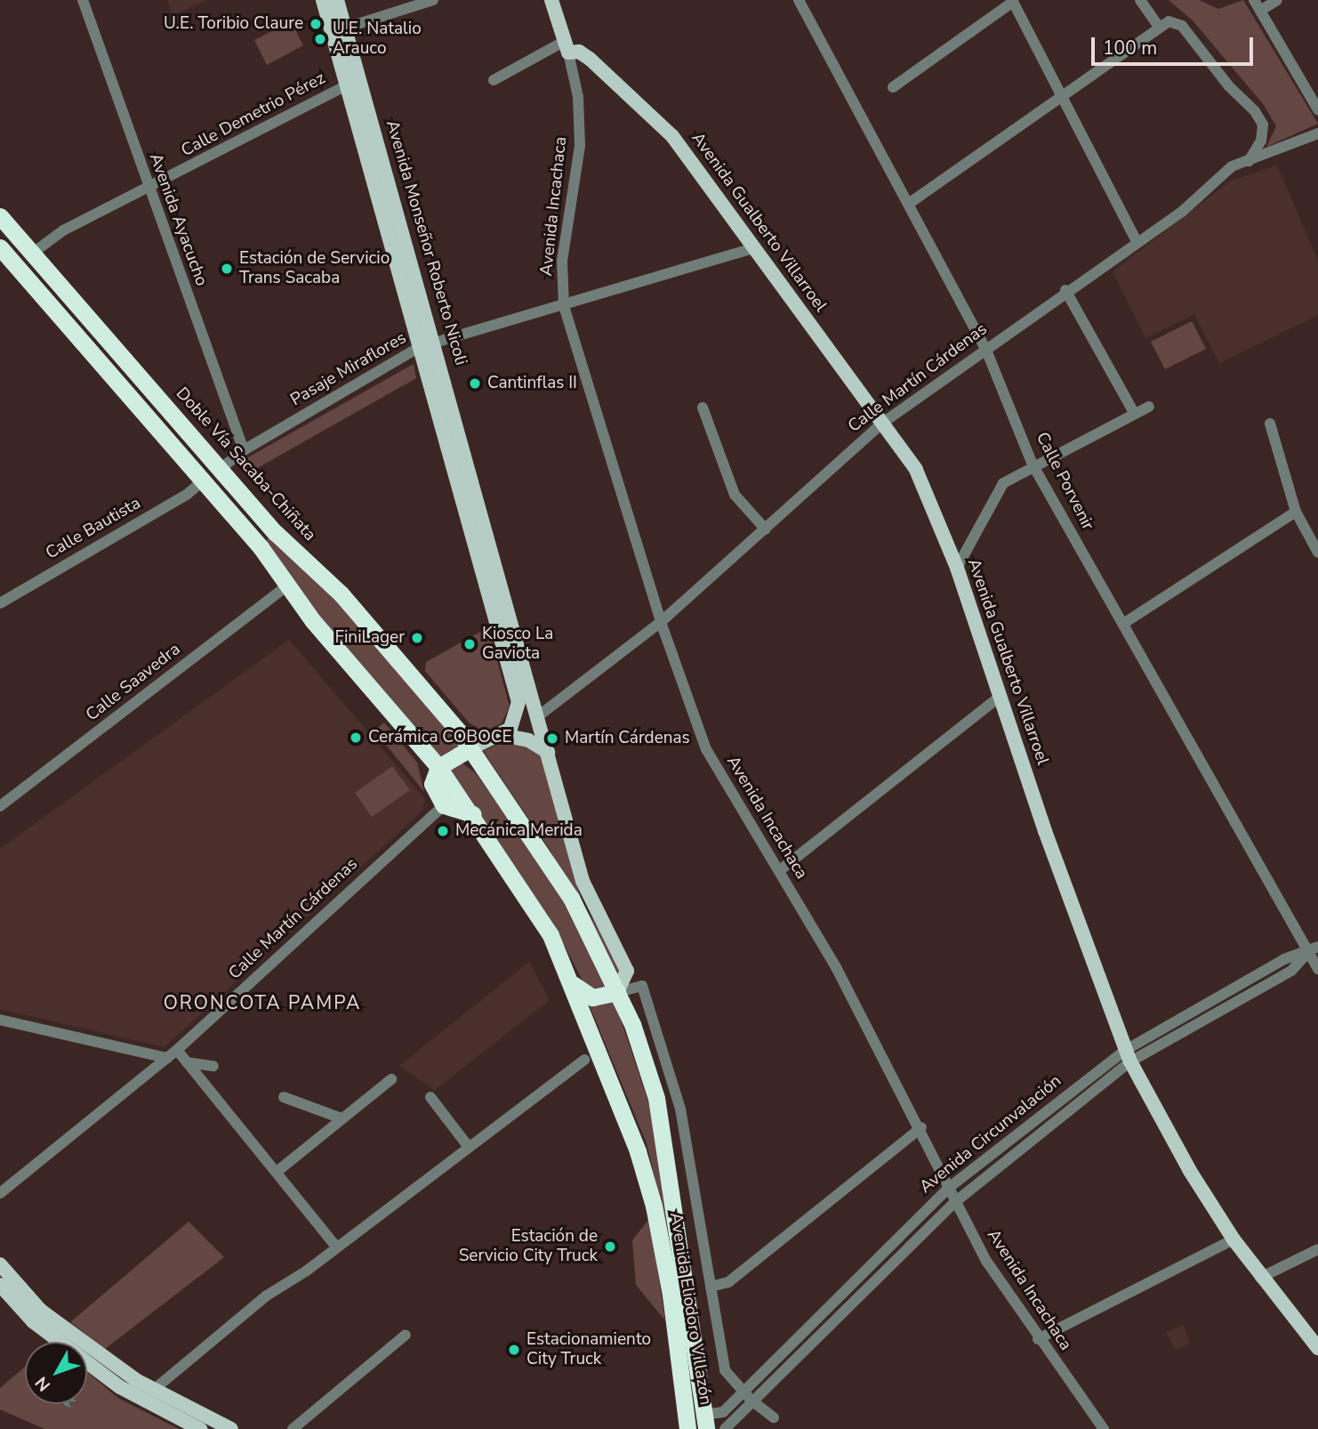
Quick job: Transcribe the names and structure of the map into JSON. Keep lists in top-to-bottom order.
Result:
{
  "streets": {
    "highway": ["Doble Vía Sacaba-Chiñata", "Avenida Eliodoro Villazón"],
    "main road": ["Avenida Gualberto Villarroel", "Avenida Monseñor Roberto Nicoli"],
    "street": [
      "Calle Demetrio Pérez",
      "Avenida Incachaca",
      "Avenida Ayacucho",
      "Pasaje Miraflores",
      "Calle Martín Cárdenas",
      "Calle Porvenir",
      "Calle Bautista",
      "Calle Saavedra",
      "Avenida Circunvalación"
    ]
  },
  "crossings": [
    ["Calle Demetrio Pérez", "Avenida Ayacucho"],
    ["Calle Demetrio Pérez", "Avenida Monseñor Roberto Nicoli"],
    ["Calle Demetrio Pérez", "Doble Vía Sacaba-Chiñata"],
    ["Avenida Incachaca", "Avenida Gualberto Villarroel"],
    ["Avenida Incachaca", "Pasaje Miraflores"],
    ["Avenida Incachaca", "Calle Martín Cárdenas"],
    ["Avenida Incachaca", "Avenida Circunvalación"],
    ["Avenida Ayacucho", "Pasaje Miraflores"],
    ["Avenida Gualberto Villarroel", "Pasaje Miraflores"],
    ["Avenida Gualberto Villarroel", "Calle Martín Cárdenas"],
    ["Avenida Gualberto Villarroel", "Avenida Circunvalación"],
    ["Avenida Monseñor Roberto Nicoli", "Pasaje Miraflores"],
    ["Avenida Monseñor Roberto Nicoli", "Calle Martín Cárdenas"],
    ["Avenida Monseñor Roberto Nicoli", "Doble Vía Sacaba-Chiñata"],
    ["Avenida Monseñor Roberto Nicoli", "Avenida Eliodoro Villazón"],
    ["Pasaje Miraflores", "Doble Vía Sacaba-Chiñata"],
    ["Calle Martín Cárdenas", "Calle Porvenir"],
    ["Doble Vía Sacaba-Chiñata", "Avenida Eliodoro Villazón"],
    ["Calle Porvenir", "Avenida Circunvalación"],
    ["Avenida Circunvalación", "Avenida Eliodoro Villazón"]
  ],
  "districts": ["ORONCOTA PAMPA"],
  "places": [
    "U.E. Toribio Claure",
    "U.E. Natalio Arauco",
    "Estación de Servicio Trans Sacaba",
    "Cantinflas II",
    "FiniLager",
    "Kiosco La Gaviota",
    "Cerámica COBOCE",
    "Martín Cárdenas",
    "Mecánica Merida",
    "Estación de Servicio City Truck",
    "Estacionamiento City Truck"
  ],
  "scale_bar": "100 m",
  "north": "bottom left"
}
